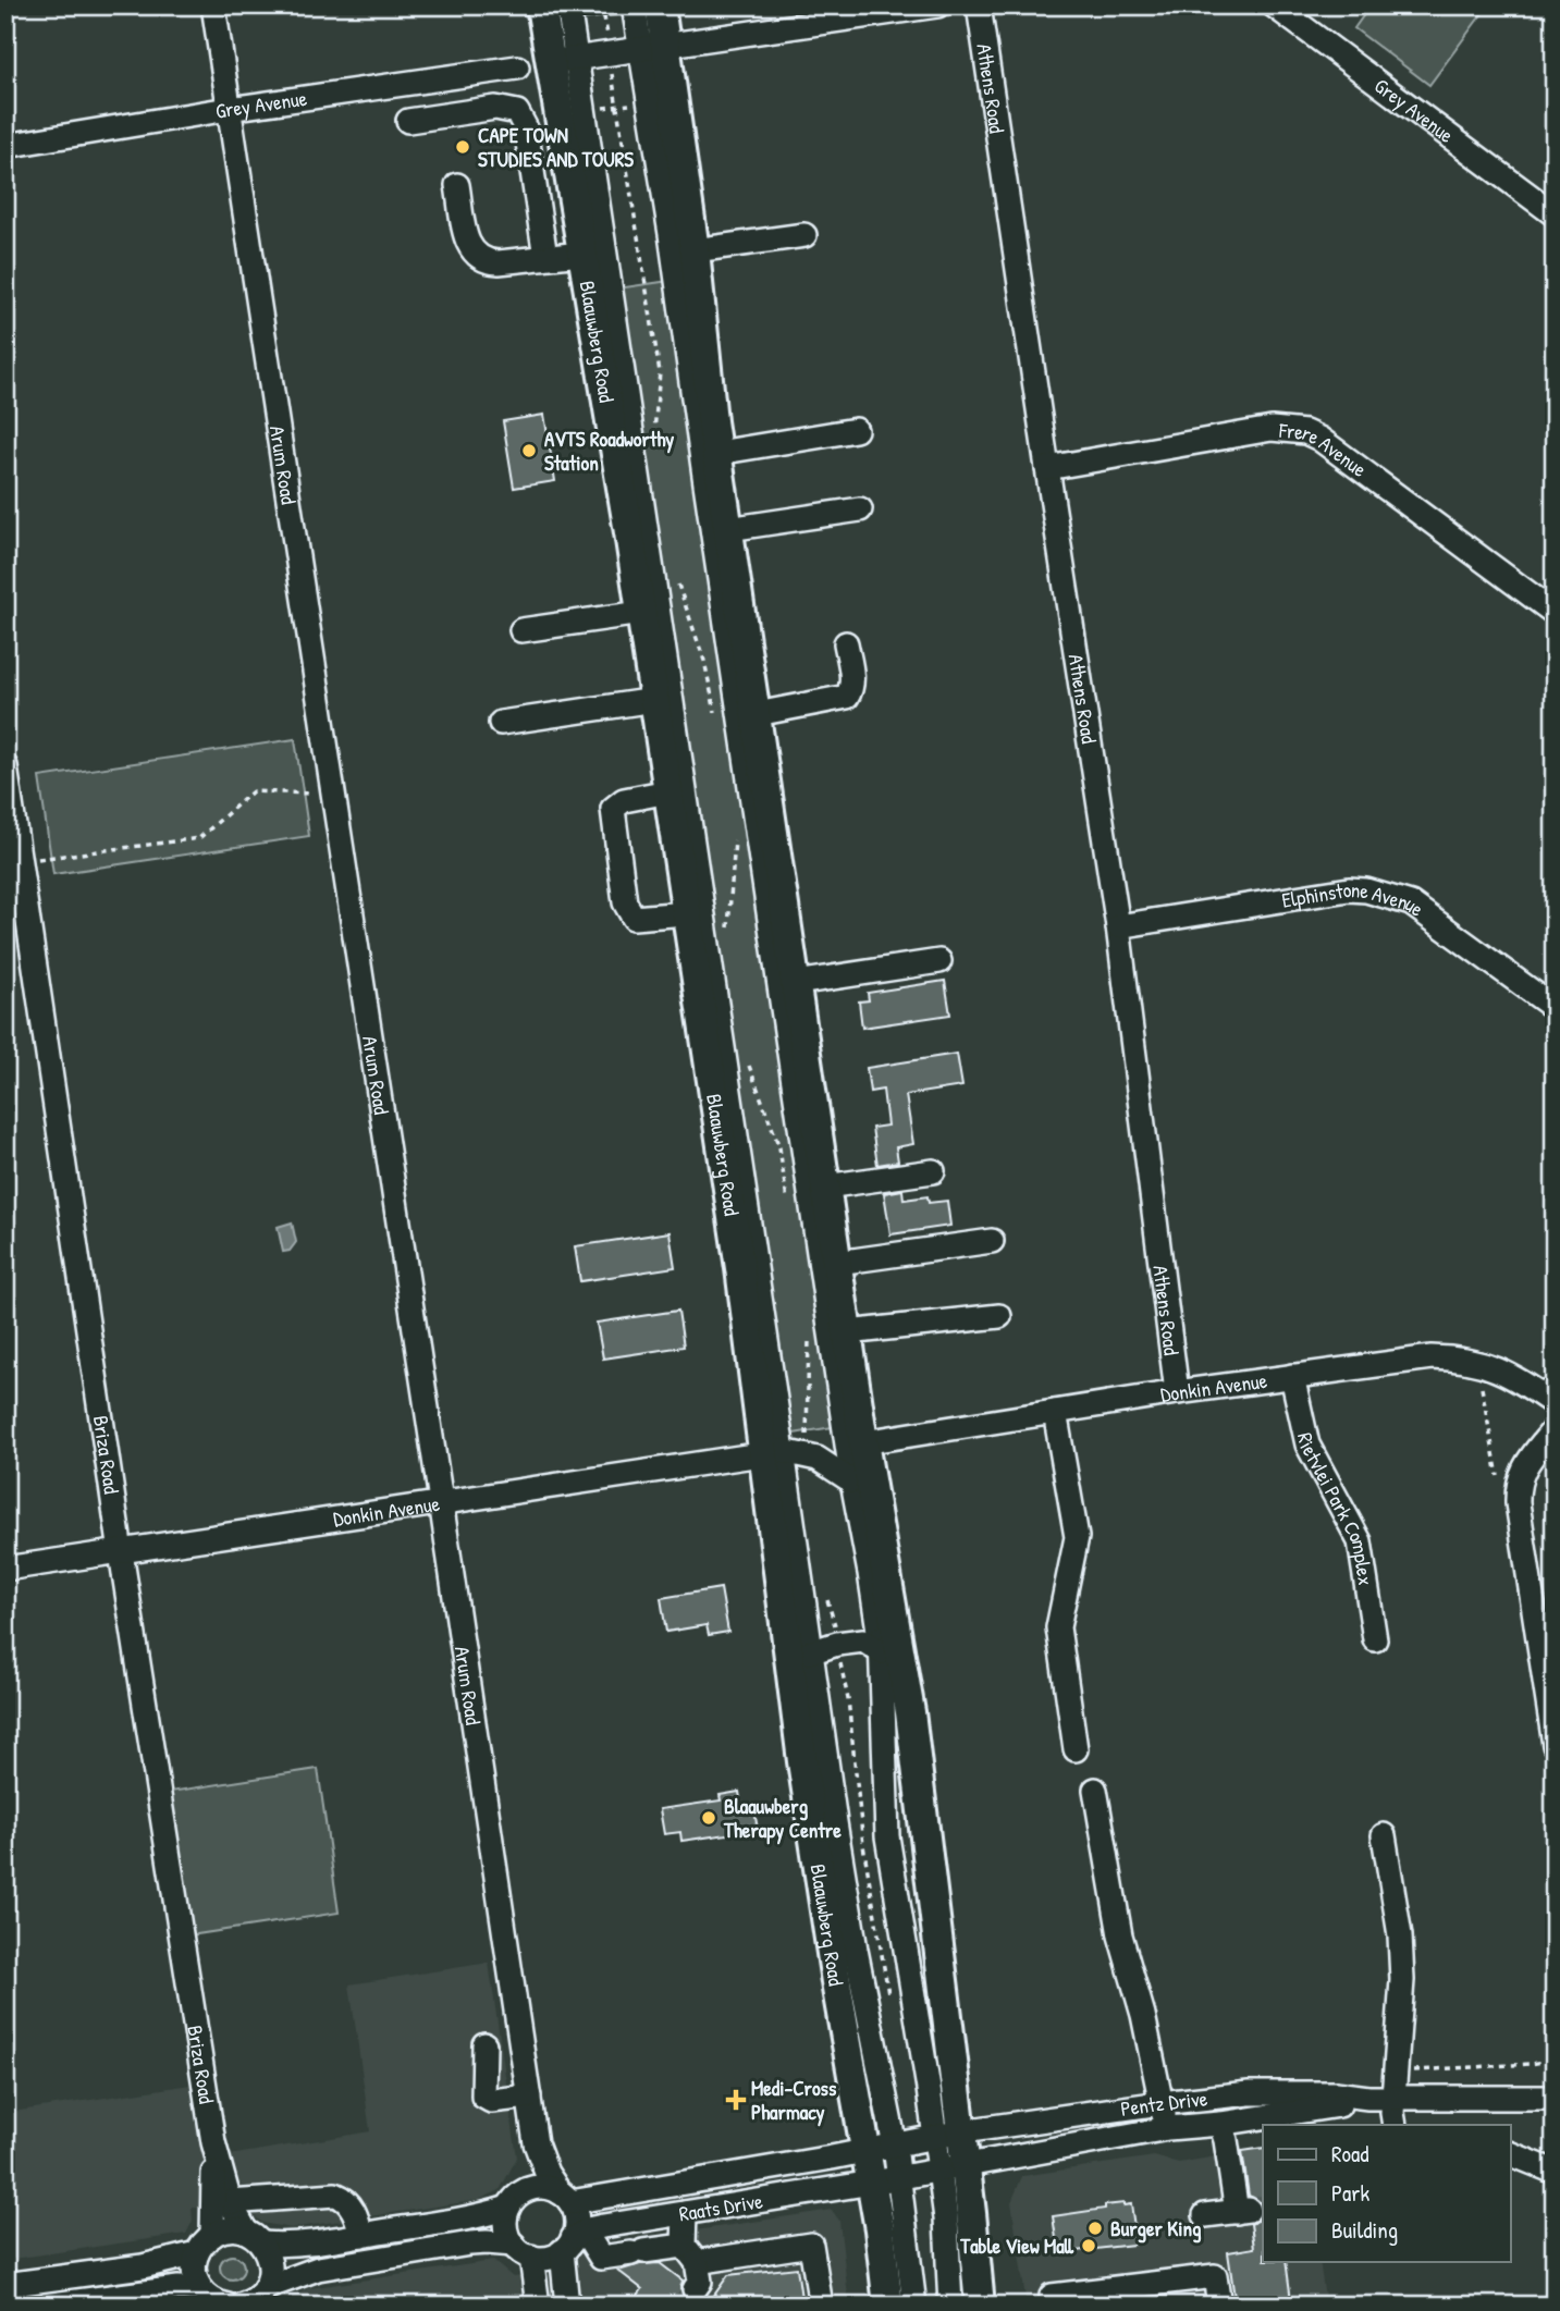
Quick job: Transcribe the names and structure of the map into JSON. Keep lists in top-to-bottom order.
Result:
{
  "streets": {
    "main road": ["Blaauwberg Road"],
    "street": [
      "Athens Road",
      "Grey Avenue",
      "Frere Avenue",
      "Arum Road",
      "Elphinstone Avenue",
      "Donkin Avenue",
      "Briza Road",
      "Rietvlei Park Complex",
      "Pentz Drive",
      "Raats Drive"
    ]
  },
  "crossings": [
    ["Athens Road", "Frere Avenue"],
    ["Athens Road", "Elphinstone Avenue"],
    ["Athens Road", "Donkin Avenue"],
    ["Grey Avenue", "Arum Road"],
    ["Blaauwberg Road", "Donkin Avenue"],
    ["Blaauwberg Road", "Pentz Drive"],
    ["Blaauwberg Road", "Raats Drive"],
    ["Arum Road", "Donkin Avenue"],
    ["Arum Road", "Raats Drive"],
    ["Donkin Avenue", "Briza Road"],
    ["Donkin Avenue", "Rietvlei Park Complex"],
    ["Pentz Drive", "Raats Drive"]
  ],
  "places": {
    "other": [
      "CAPE TOWN STUDIES AND TOURS",
      "AVTS Roadworthy Station",
      "Blaauwberg Therapy Centre",
      "Burger King",
      "Table View Mall"
    ],
    "health": ["Medi-Cross Pharmacy"]
  },
  "legend": ["Road", "Park", "Building"]
}
